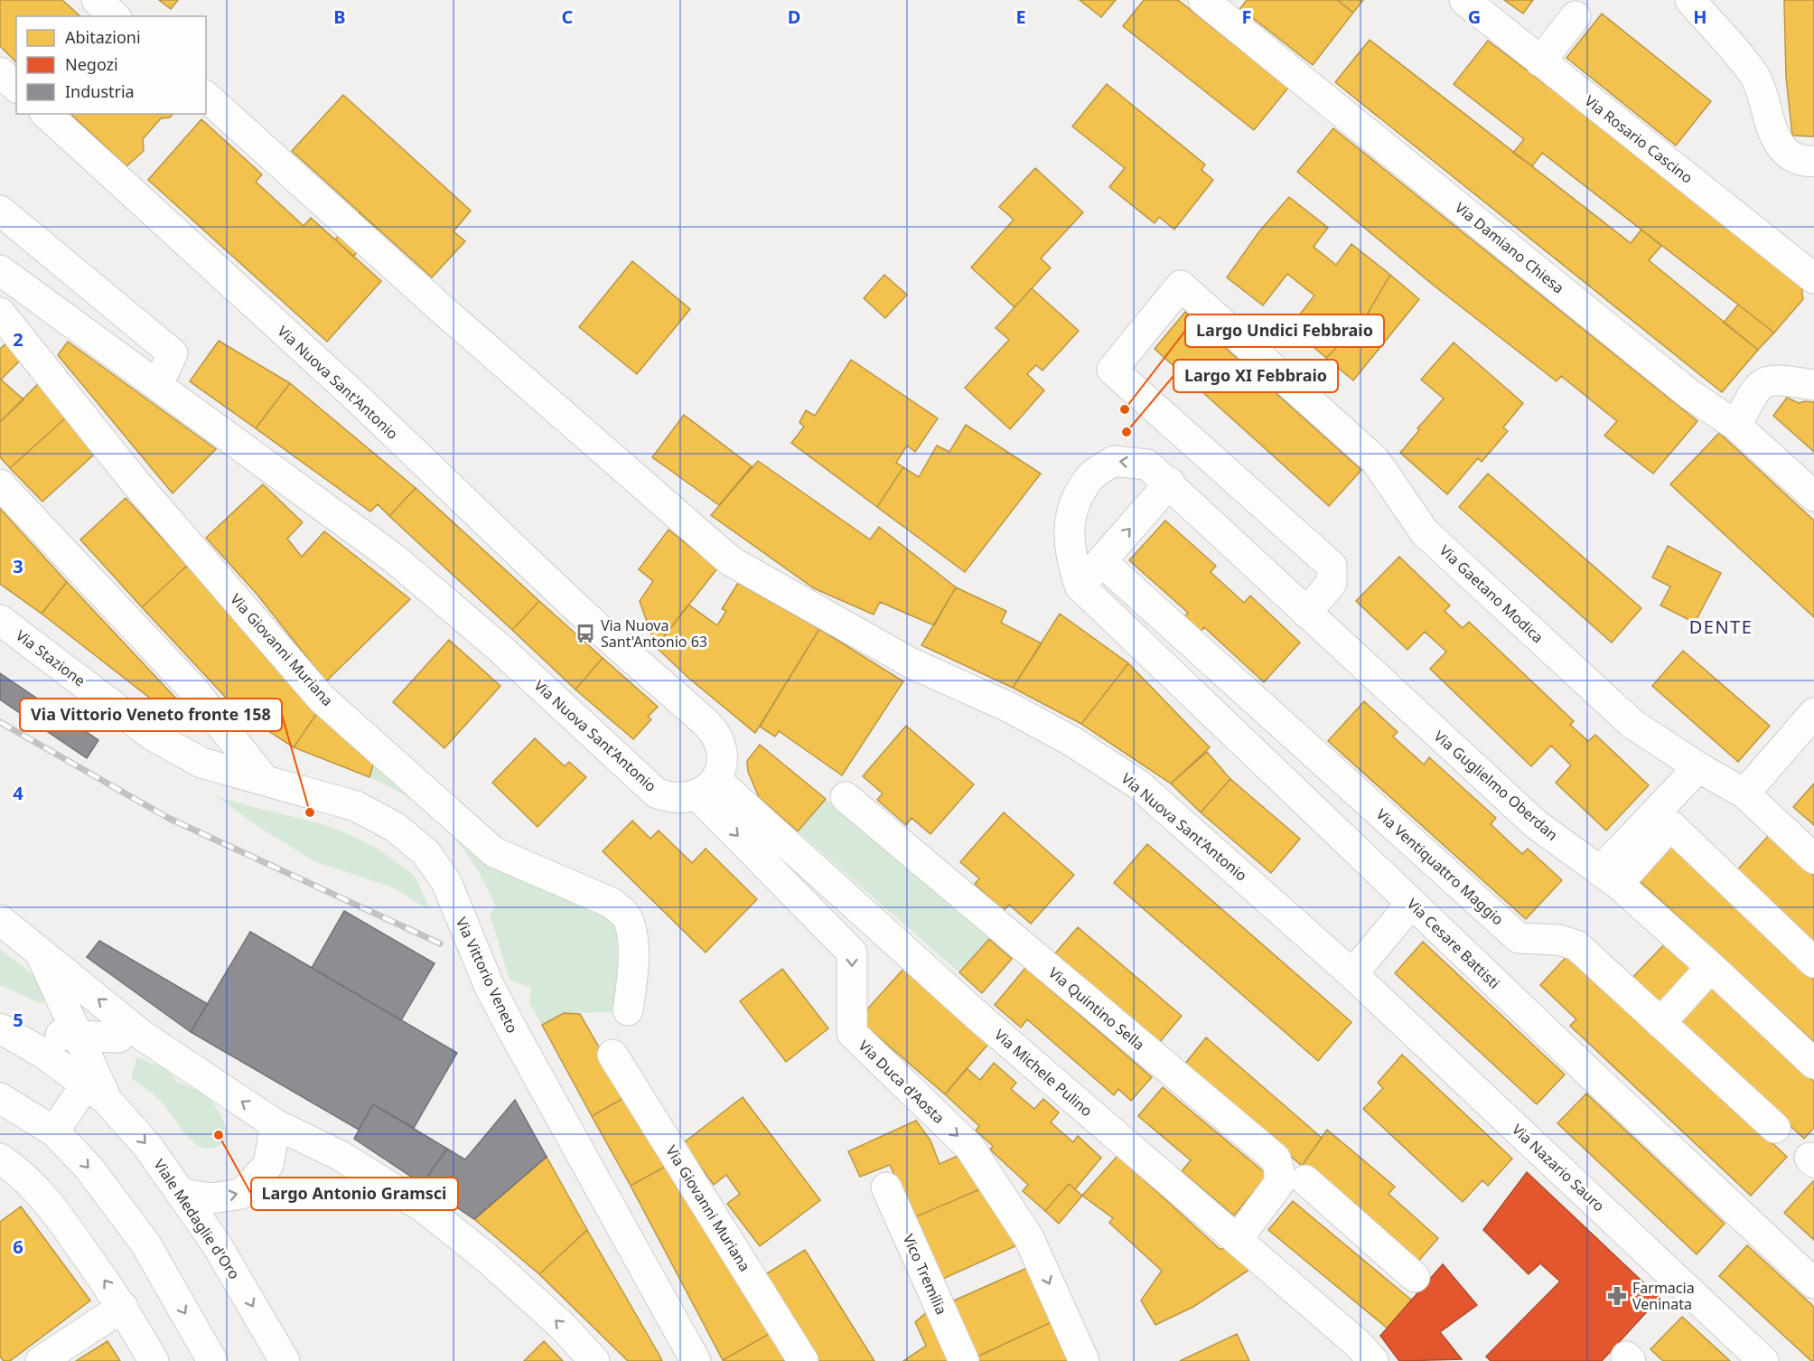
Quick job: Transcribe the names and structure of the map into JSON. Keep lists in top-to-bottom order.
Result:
{
  "streets": {
    "street": [
      "Via Rosario Cascino",
      "Via Damiano Chiesa",
      "Via Nuova Sant'Antonio",
      "Via Gaetano Modica",
      "Via Giovanni Muriana",
      "Via Stazione",
      "Via Guglielmo Oberdan",
      "Via Ventiquattro Maggio",
      "Via Cesare Battisti",
      "Via Vittorio Veneto",
      "Via Quintino Sella",
      "Via Michele Pulino",
      "Via Duca d'Aosta",
      "Via Nazario Sauro",
      "Viale Medaglie d'Oro",
      "Vico Tremilia"
    ]
  },
  "crossings": [
    ["Via Nuova Sant'Antonio", "Via Michele Pulino"],
    ["Via Nuova Sant'Antonio", "Via Duca d'Aosta"],
    ["Via Nuova Sant'Antonio", "Via Nazario Sauro"],
    ["Via Gaetano Modica", "Via Guglielmo Oberdan"],
    ["Via Stazione", "Via Vittorio Veneto"],
    ["Via Guglielmo Oberdan", "Via Cesare Battisti"],
    ["Via Quintino Sella", "Via Michele Pulino"],
    ["Via Michele Pulino", "Via Duca d'Aosta"]
  ],
  "one_way": ["Via Duca d'Aosta"],
  "districts": ["DENTE"],
  "places": {
    "other": [
      "Largo Undici Febbraio",
      "Largo XI Febbraio",
      "Via Vittorio Veneto fronte 158",
      "Largo Antonio Gramsci"
    ],
    "bus stop": ["Via Nuova Sant'Antonio 63"],
    "pharmacy": ["Farmacia Veninata"]
  },
  "legend": ["Abitazioni", "Negozi", "Industria"],
  "grid": {
    "columns": [
      "B",
      "C",
      "D",
      "E",
      "F",
      "G",
      "H"
    ],
    "rows": [
      "2",
      "3",
      "4",
      "5",
      "6"
    ]
  }
}
